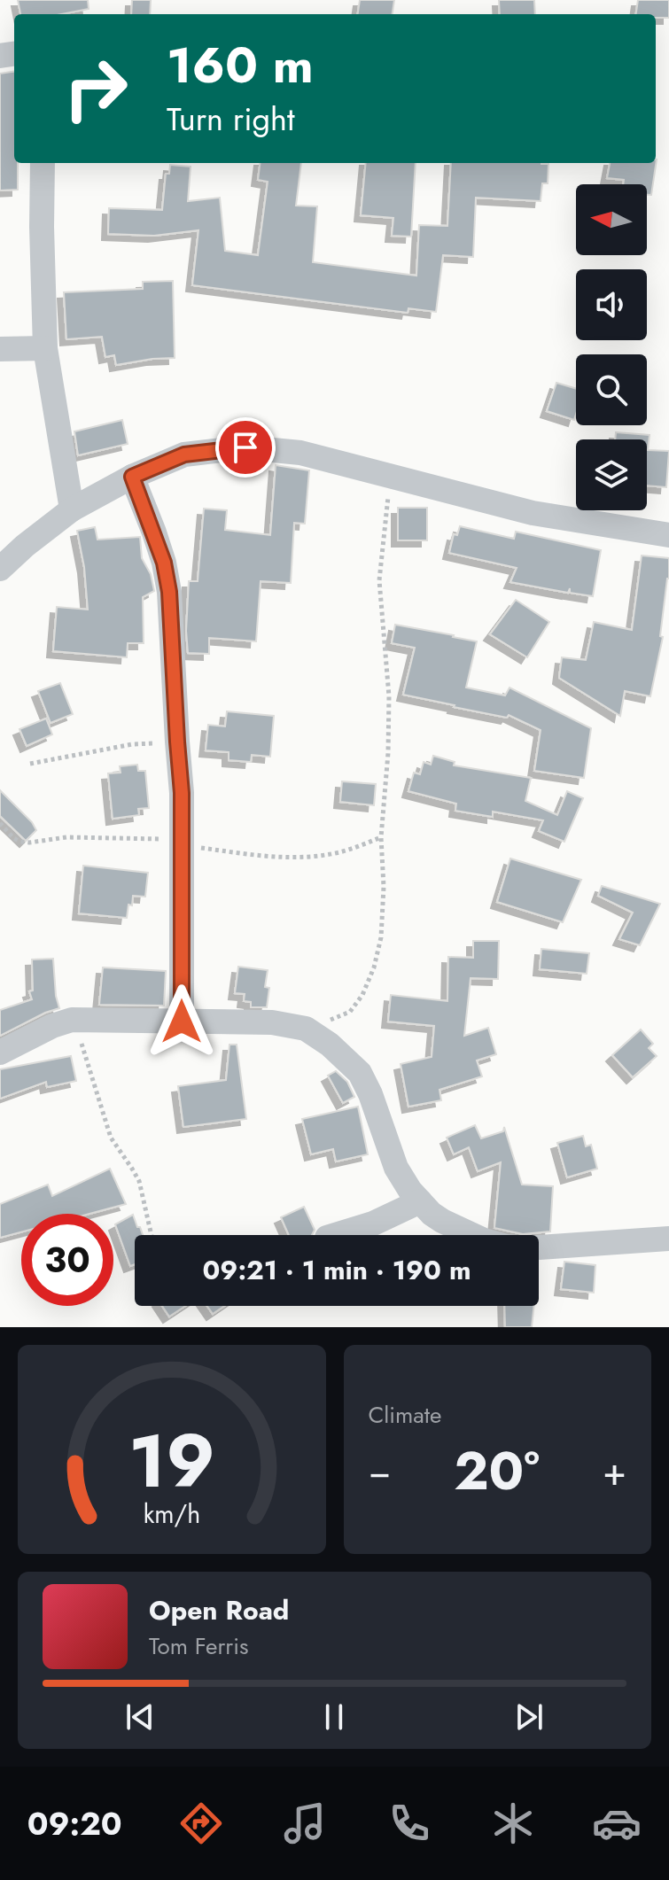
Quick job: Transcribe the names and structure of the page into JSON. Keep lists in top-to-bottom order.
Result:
{
  "north": "left",
  "page": {
    "turn": ["160 m", "Turn right"],
    "limit": "30",
    "trip": "09:21 · 1 min · 190 m",
    "tile": "Climate",
    "heat": ["−", "20°", "+"],
    "song": ["Open Road", "Tom Ferris"],
    "tabs": "09:20",
    "gauge": ["19", "km/h"]
  }
}
